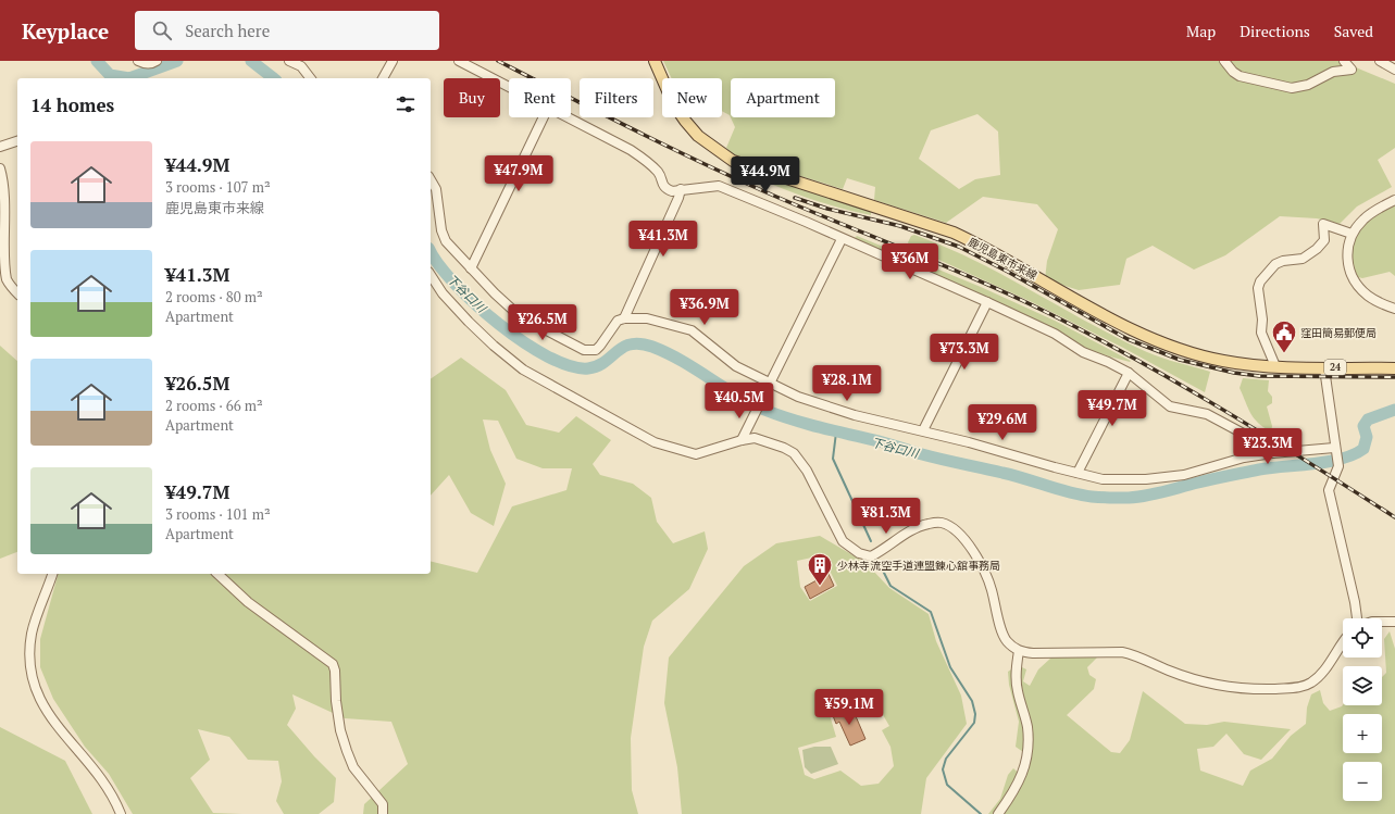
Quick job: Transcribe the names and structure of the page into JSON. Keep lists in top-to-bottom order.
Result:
{
  "streets": {
    "main road": ["鹿児島東市来線", "24"]
  },
  "water": ["下谷口川"],
  "places": {
    "public building": ["窪田簡易郵便局"],
    "building": ["少林寺流空手道連盟錬心舘事務局"]
  },
  "page": {
    "header": "Keyplace",
    "search": "Search here",
    "nav": ["Map", "Directions", "Saved"],
    "chip": [
      "Buy",
      "Rent",
      "Filters",
      "New",
      "Apartment"
    ],
    "heading": "14 homes",
    "list": [
      {
        "name": "¥44.9M",
        "note": "3 rooms · 107 m² · 鹿児島東市来線"
      },
      {
        "name": "¥41.3M",
        "note": "2 rooms · 80 m² · Apartment"
      },
      {
        "name": "¥26.5M",
        "note": "2 rooms · 66 m² · Apartment"
      },
      {
        "name": "¥49.7M",
        "note": "3 rooms · 101 m² · Apartment"
      }
    ],
    "price": [
      "¥47.9M",
      "¥44.9M",
      "¥41.3M",
      "¥36M",
      "¥36.9M",
      "¥26.5M",
      "¥73.3M",
      "¥28.1M",
      "¥40.5M",
      "¥49.7M",
      "¥29.6M",
      "¥23.3M",
      "¥81.3M",
      "¥59.1M"
    ],
    "map_buttons": ["+", "−"]
  }
}
